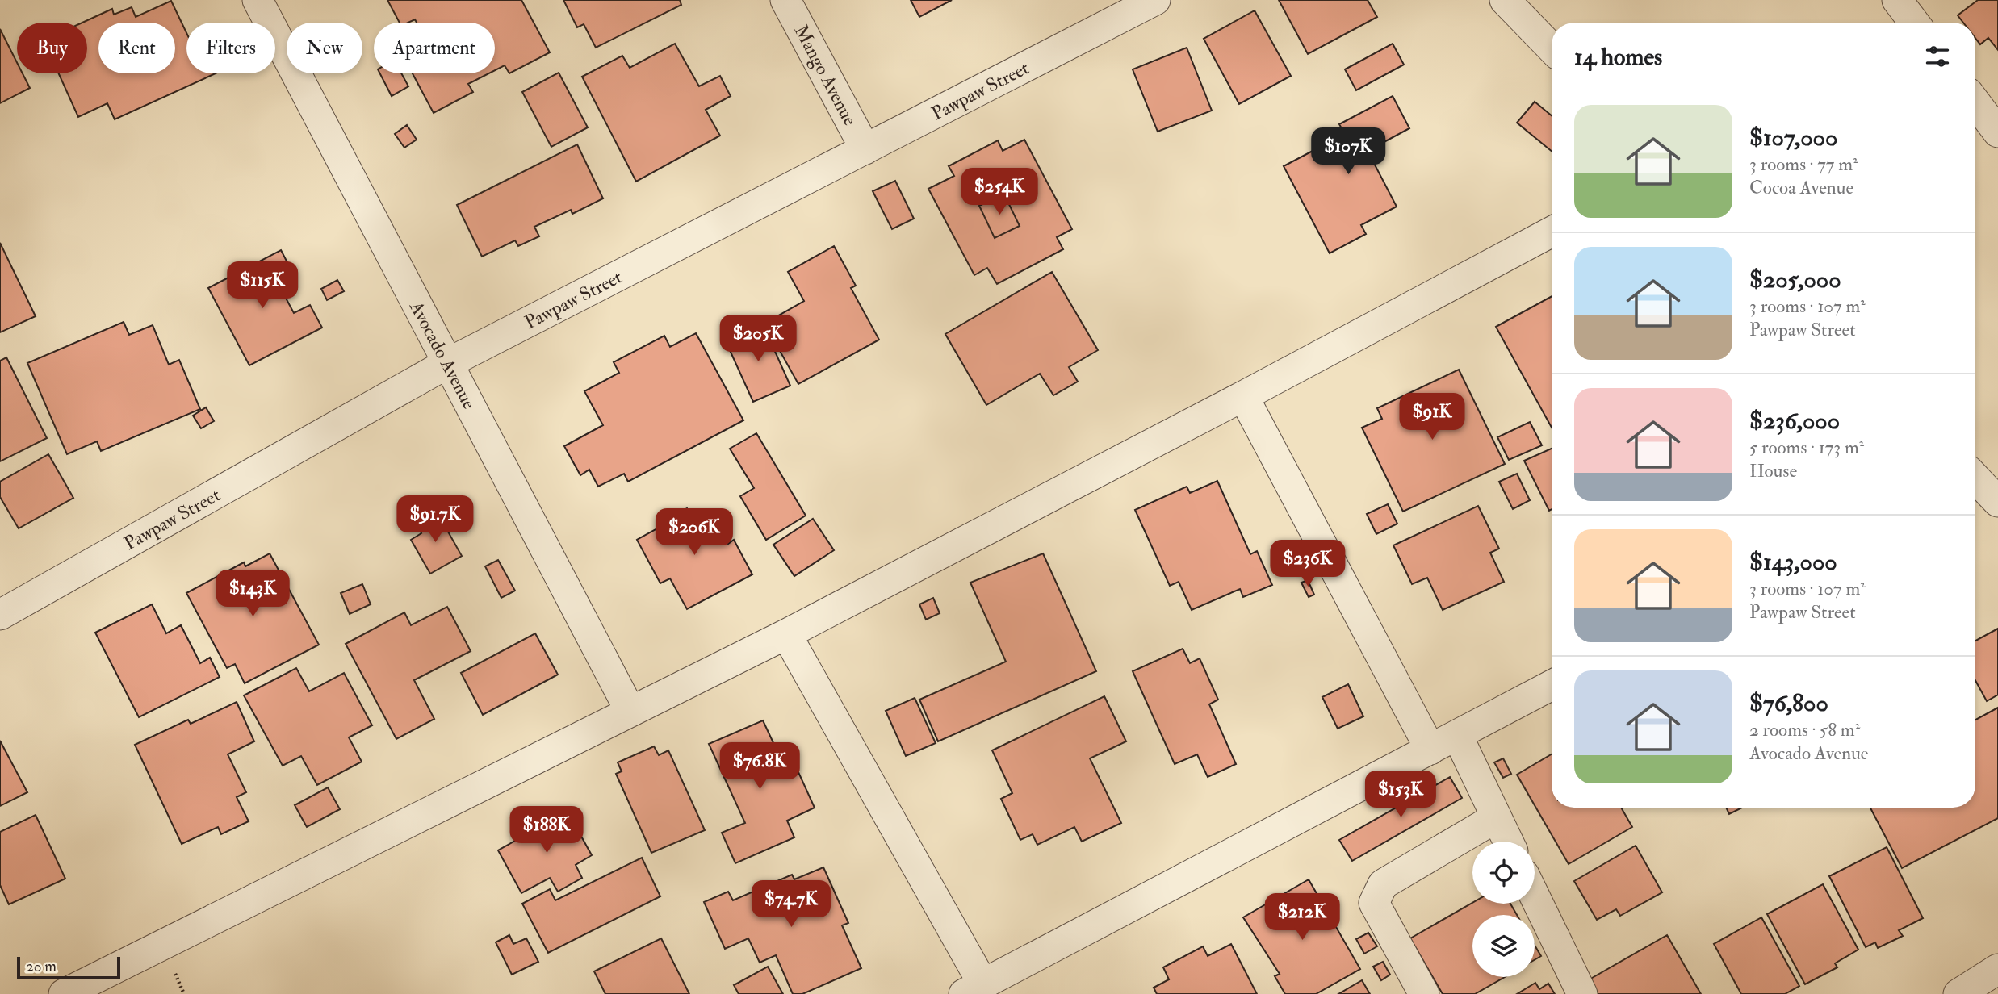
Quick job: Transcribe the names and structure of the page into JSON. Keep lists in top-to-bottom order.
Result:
{
  "streets": {
    "street": ["Mango Avenue", "Pawpaw Street", "Avocado Avenue"]
  },
  "crossings": [
    ["Mango Avenue", "Pawpaw Street"],
    ["Pawpaw Street", "Avocado Avenue"]
  ],
  "scale_bar": "20 m",
  "page": {
    "chip": [
      "Buy",
      "Rent",
      "Filters",
      "New",
      "Apartment"
    ],
    "heading": "14 homes",
    "list": [
      {
        "name": "$107,000",
        "note": "3 rooms · 77 m² · Cocoa Avenue"
      },
      {
        "name": "$205,000",
        "note": "3 rooms · 107 m² · Pawpaw Street"
      },
      {
        "name": "$236,000",
        "note": "5 rooms · 173 m² · House"
      },
      {
        "name": "$143,000",
        "note": "3 rooms · 107 m² · Pawpaw Street"
      },
      {
        "name": "$76,800",
        "note": "2 rooms · 58 m² · Avocado Avenue"
      }
    ],
    "price": [
      "$107K",
      "$254K",
      "$115K",
      "$205K",
      "$91K",
      "$91.7K",
      "$206K",
      "$236K",
      "$143K",
      "$76.8K",
      "$153K",
      "$188K",
      "$74.7K",
      "$212K"
    ],
    "scale": "20 m"
  }
}
